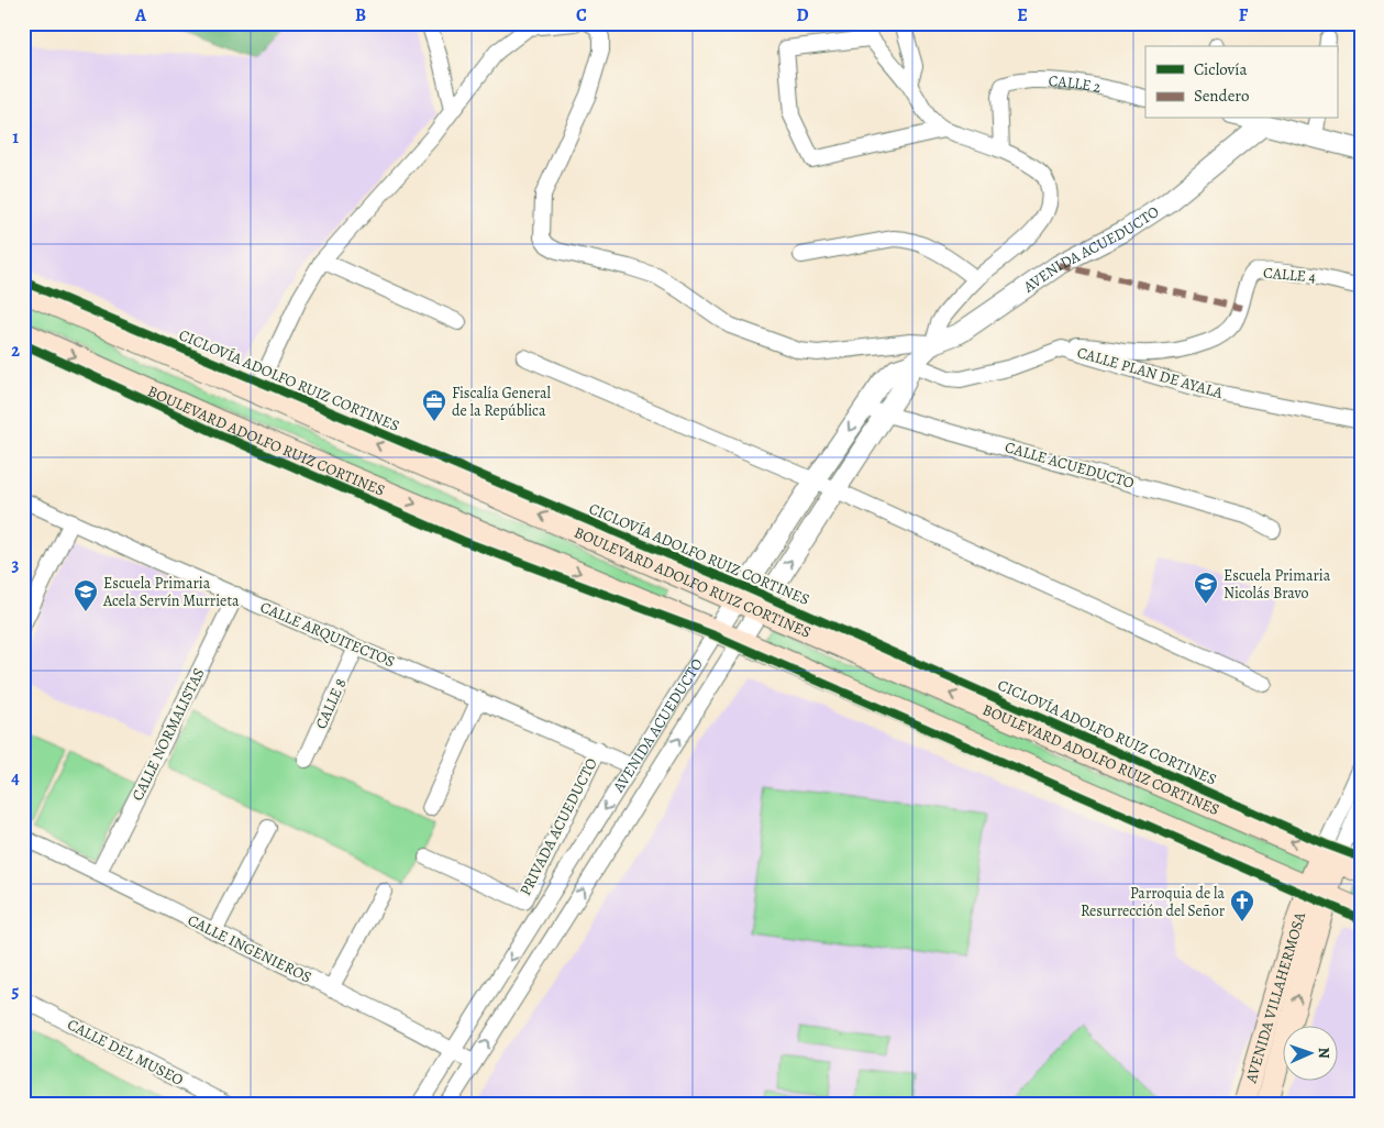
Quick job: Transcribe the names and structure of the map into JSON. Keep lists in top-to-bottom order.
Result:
{
  "streets": {
    "main road": ["BOULEVARD ADOLFO RUIZ CORTINES", "AVENIDA VILLAHERMOSA"],
    "street": [
      "CALLE 2",
      "AVENIDA ACUEDUCTO",
      "CALLE 4",
      "CALLE PLAN DE AYALA",
      "CALLE ACUEDUCTO",
      "CALLE ARQUITECTOS",
      "CALLE 8",
      "CALLE NORMALISTAS",
      "PRIVADA ACUEDUCTO",
      "CALLE INGENIEROS",
      "CALLE DEL MUSEO"
    ],
    "cycle path": ["CICLOVÍA ADOLFO RUIZ CORTINES"]
  },
  "crossings": [
    ["AVENIDA ACUEDUCTO", "CALLE PLAN DE AYALA"],
    ["AVENIDA ACUEDUCTO", "BOULEVARD ADOLFO RUIZ CORTINES"],
    ["AVENIDA ACUEDUCTO", "CALLE ACUEDUCTO"],
    ["AVENIDA ACUEDUCTO", "CALLE ARQUITECTOS"],
    ["AVENIDA ACUEDUCTO", "CALLE INGENIEROS"],
    ["CALLE 4", "CALLE PLAN DE AYALA"],
    ["BOULEVARD ADOLFO RUIZ CORTINES", "AVENIDA VILLAHERMOSA"],
    ["CALLE ARQUITECTOS", "CALLE 8"],
    ["CALLE ARQUITECTOS", "CALLE NORMALISTAS"],
    ["CALLE ARQUITECTOS", "PRIVADA ACUEDUCTO"],
    ["CALLE NORMALISTAS", "CALLE INGENIEROS"]
  ],
  "places": {
    "office": ["Fiscalía General de la República"],
    "school or university": ["Escuela Primaria Nicolás Bravo", "Escuela Primaria Acela Servín Murrieta"],
    "church": ["Parroquia de la Resurrección del Señor"]
  },
  "legend": ["Ciclovía", "Sendero"],
  "north": "right",
  "grid": {
    "columns": [
      "A",
      "B",
      "C",
      "D",
      "E",
      "F"
    ],
    "rows": [
      "1",
      "2",
      "3",
      "4",
      "5"
    ]
  }
}
